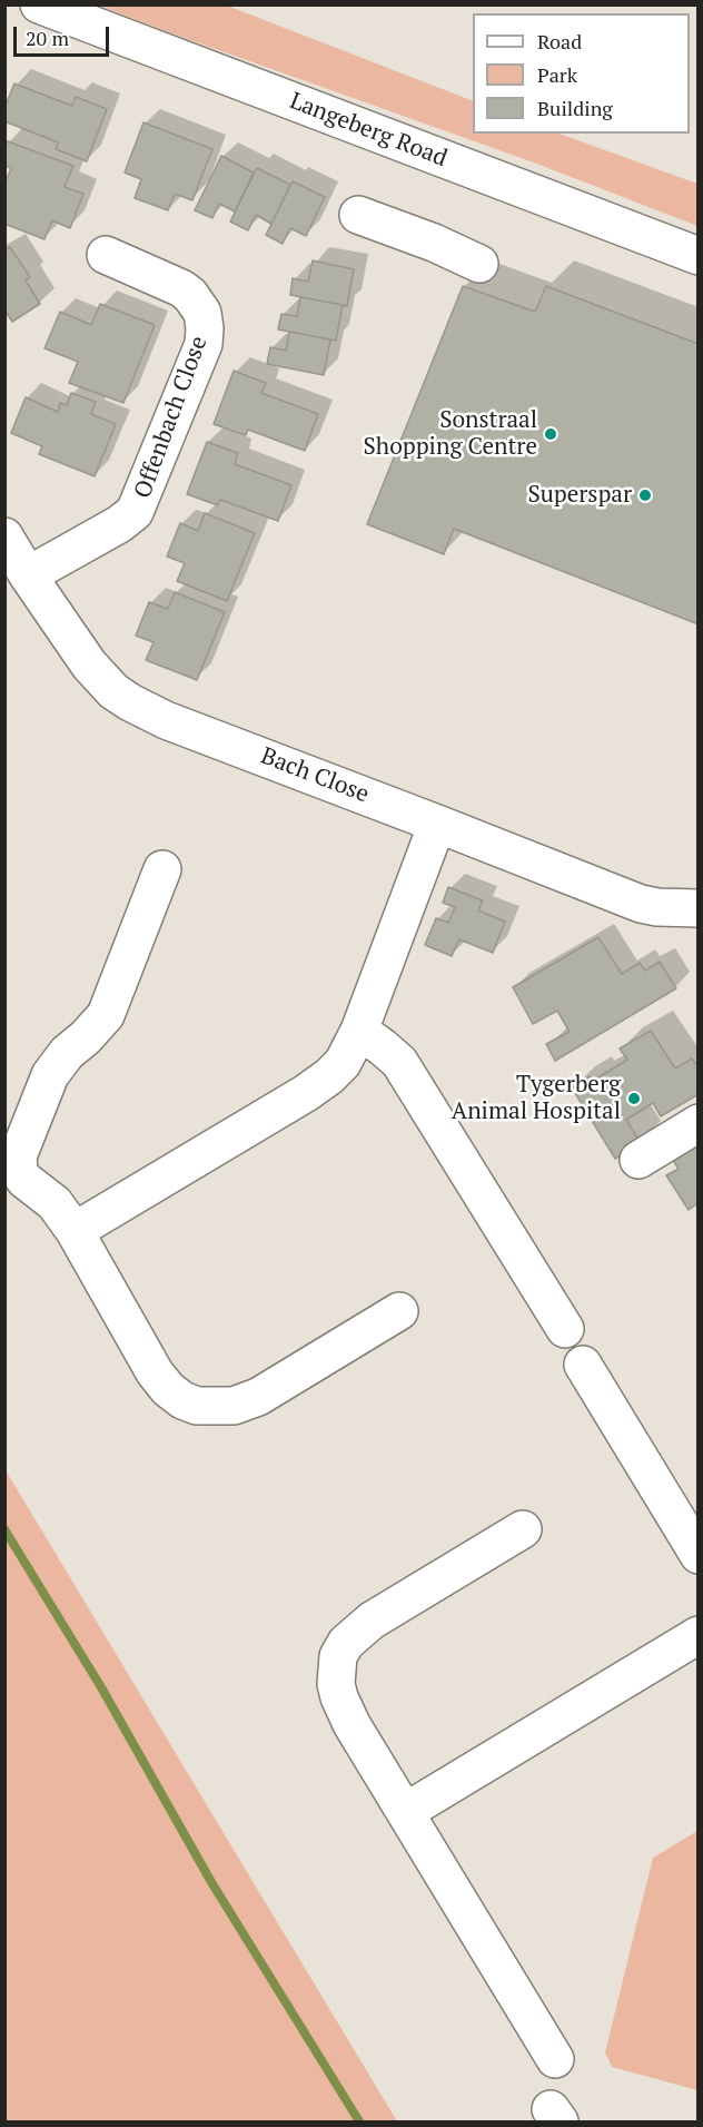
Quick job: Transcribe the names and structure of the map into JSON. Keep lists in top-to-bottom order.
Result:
{
  "streets": {
    "street": ["Langeberg Road", "Offenbach Close", "Bach Close"]
  },
  "crossings": [
    ["Offenbach Close", "Bach Close"]
  ],
  "places": ["Sonstraal Shopping Centre", "Superspar", "Tygerberg Animal Hospital"],
  "legend": ["Road", "Park", "Building"],
  "scale_bar": "20 m"
}
